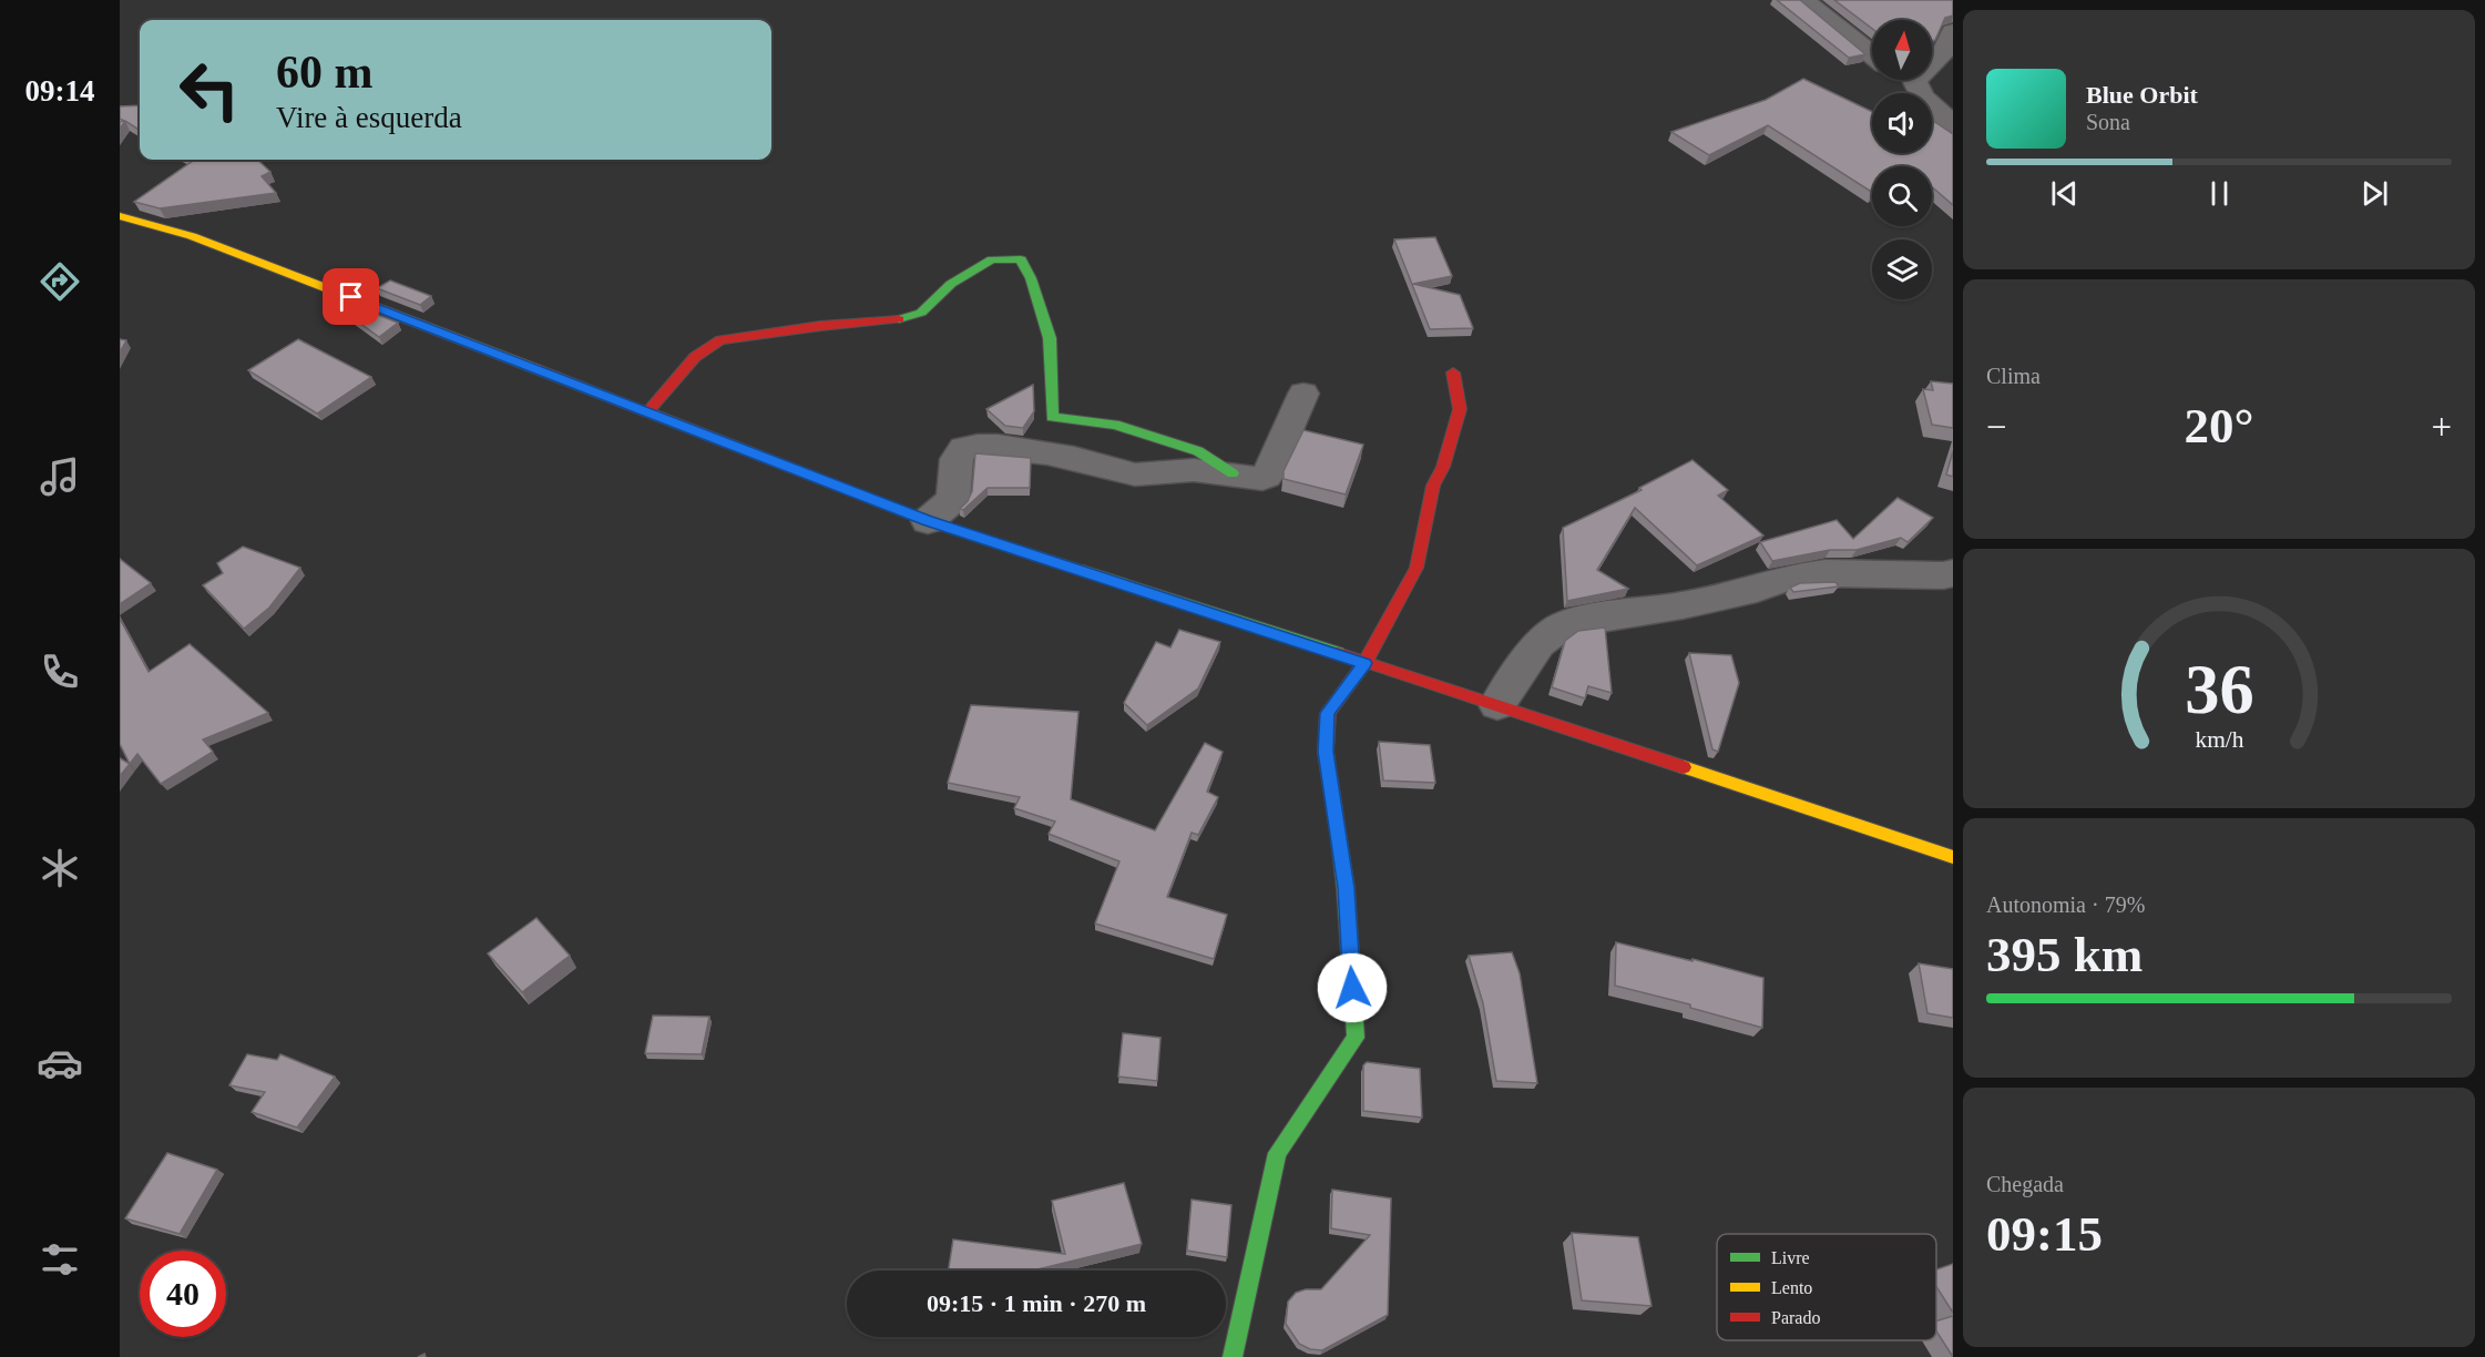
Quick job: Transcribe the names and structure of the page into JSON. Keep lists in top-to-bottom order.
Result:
{
  "legend": ["Livre", "Lento", "Parado"],
  "north": "top",
  "page": {
    "tabs": "09:14",
    "turn": ["60 m", "Vire à esquerda"],
    "song": ["Blue Orbit", "Sona"],
    "tile": [
      "Clima",
      ["Autonomia · 79%", "395 km"],
      ["Chegada", "09:15"]
    ],
    "heat": ["−", "20°", "+"],
    "limit": "40",
    "trip": "09:15 · 1 min · 270 m",
    "gauge": ["36", "km/h"]
  }
}
